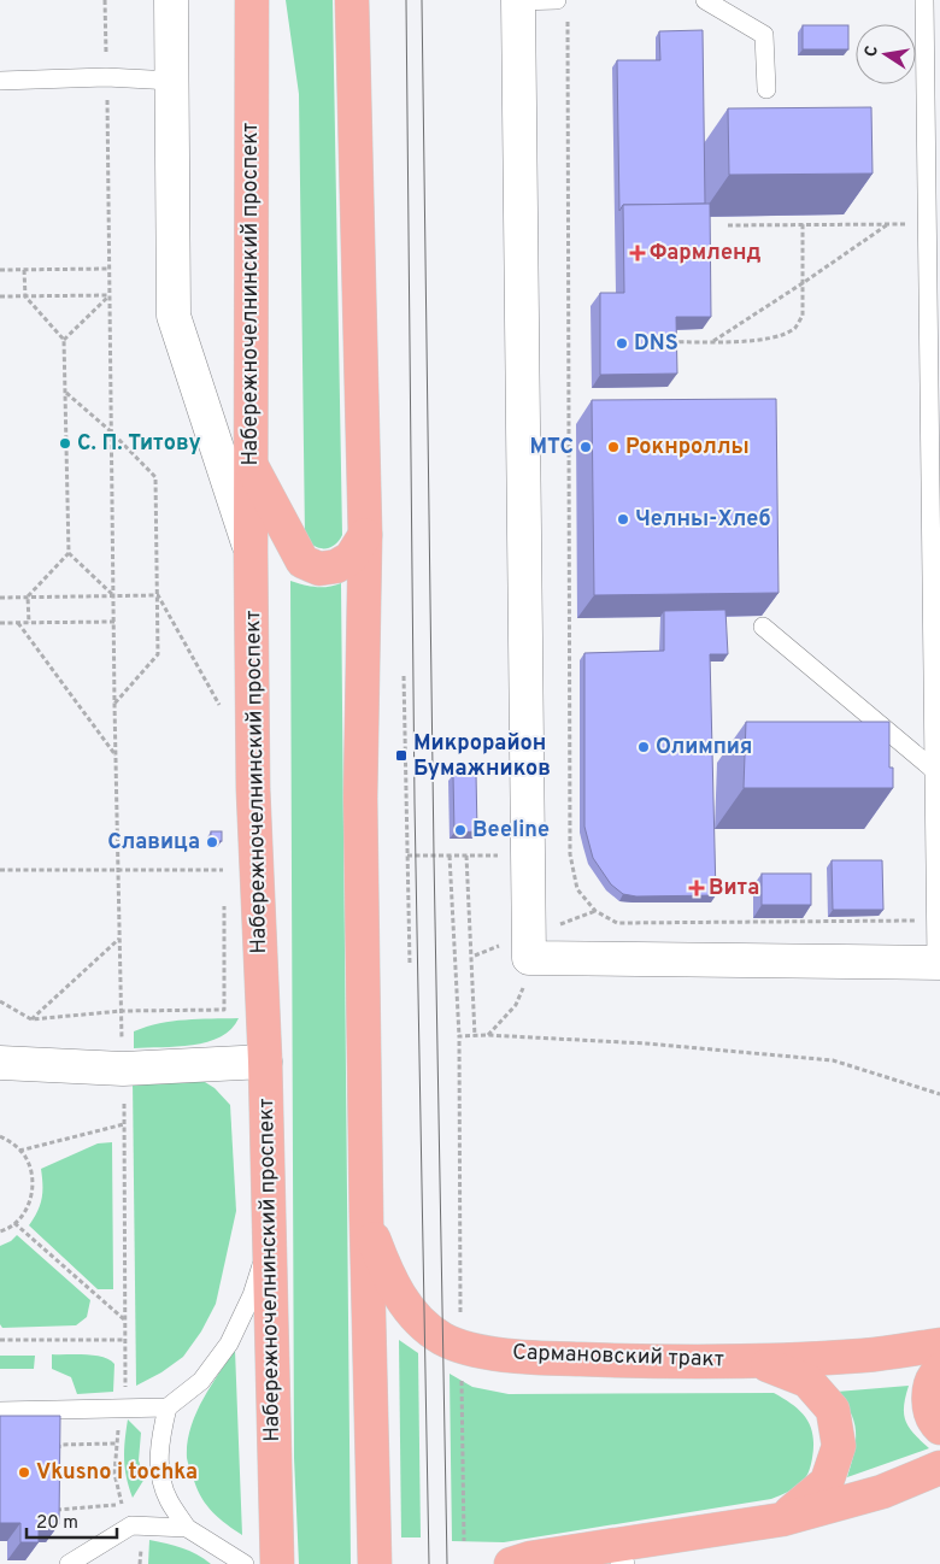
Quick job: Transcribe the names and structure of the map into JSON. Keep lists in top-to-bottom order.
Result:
{
  "streets": {
    "main road": ["Набережночелнинский проспект", "Сармановский тракт"]
  },
  "places": {
    "health": ["Фармленд", "Вита"],
    "other": [
      "DNS",
      "С. П. Титову",
      "МТС",
      "Рокнроллы",
      "Челны-Хлеб",
      "Олимпия",
      "Beeline",
      "Славица",
      "Vkusno i tochka"
    ],
    "transit": ["Микрорайон Бумажников"]
  },
  "scale_bar": "20 m",
  "north": "left"
}
